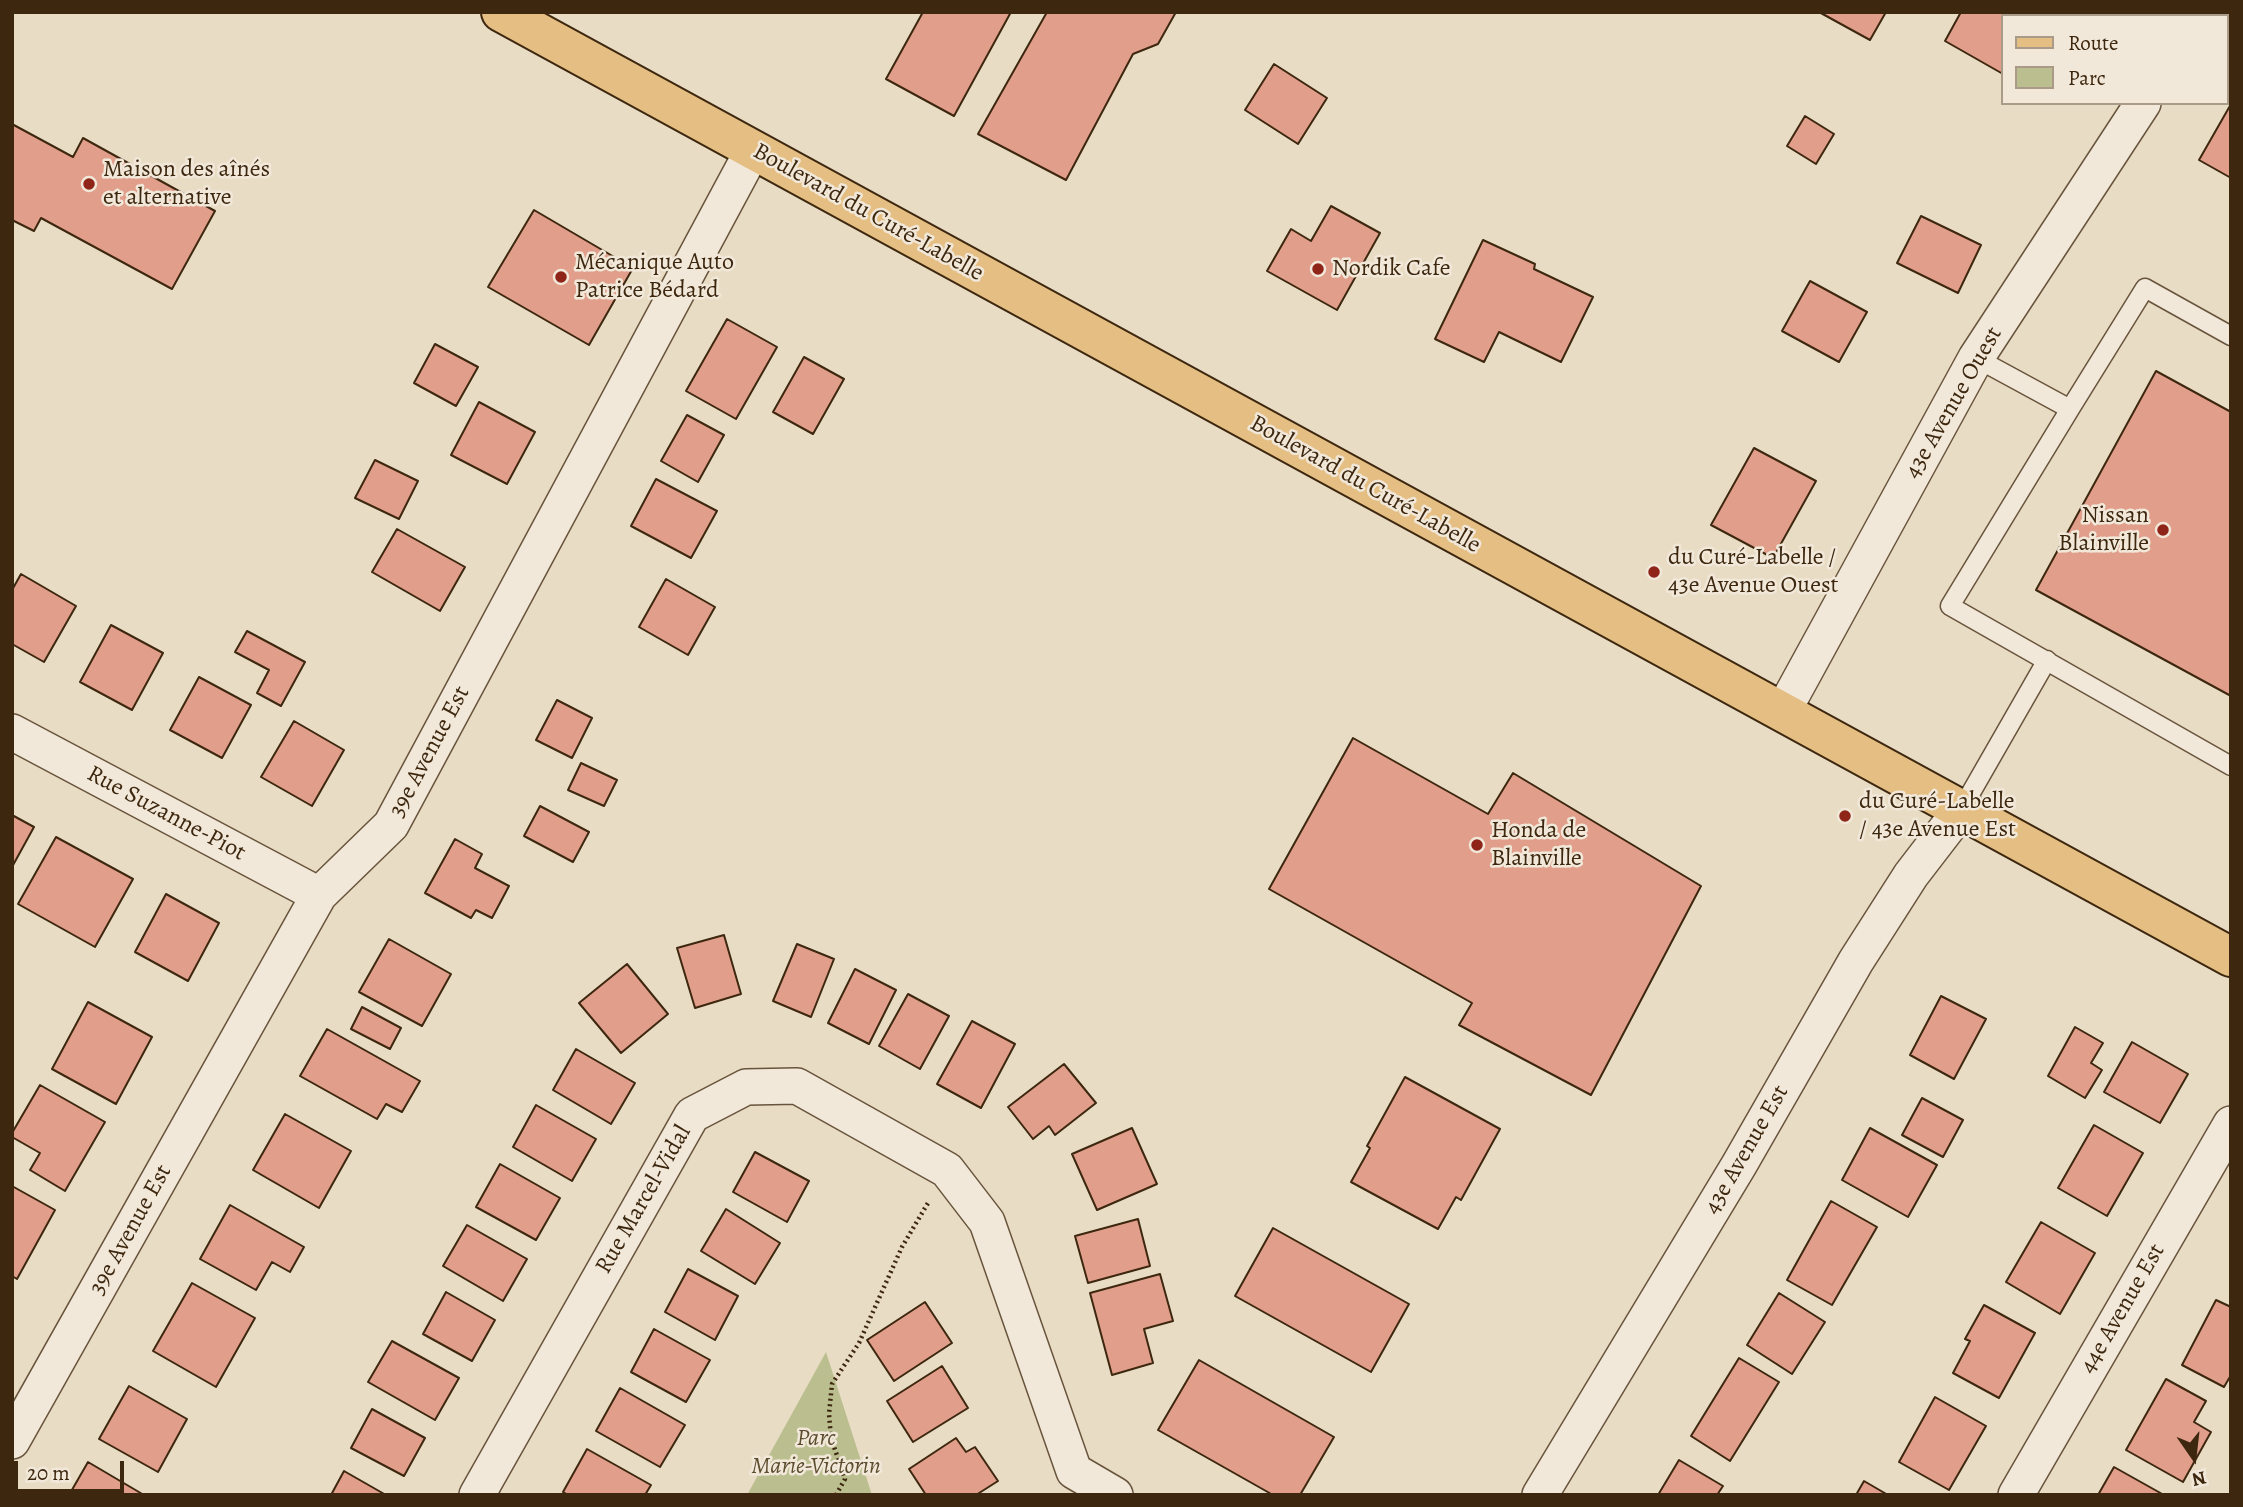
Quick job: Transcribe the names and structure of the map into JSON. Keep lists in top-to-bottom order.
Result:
{
  "streets": {
    "main road": ["Boulevard du Curé-Labelle"],
    "street": [
      "43e Avenue Ouest",
      "39e Avenue Est",
      "Rue Suzanne-Piot",
      "43e Avenue Est",
      "Rue Marcel-Vidal",
      "44e Avenue Est"
    ]
  },
  "crossings": [
    ["Boulevard du Curé-Labelle", "43e Avenue Ouest"],
    ["Boulevard du Curé-Labelle", "39e Avenue Est"],
    ["Boulevard du Curé-Labelle", "43e Avenue Est"],
    ["39e Avenue Est", "Rue Suzanne-Piot"]
  ],
  "parks": ["Parc Marie-Victorin"],
  "places": [
    "Maison des aînés et alternative",
    "Nordik Cafe",
    "Mécanique Auto Patrice Bédard",
    "Nissan Blainville",
    "du Curé-Labelle / 43e Avenue Ouest",
    "du Curé-Labelle / 43e Avenue Est",
    "Honda de Blainville"
  ],
  "legend": ["Route", "Parc"],
  "scale_bar": "20 m",
  "north": "bottom"
}
